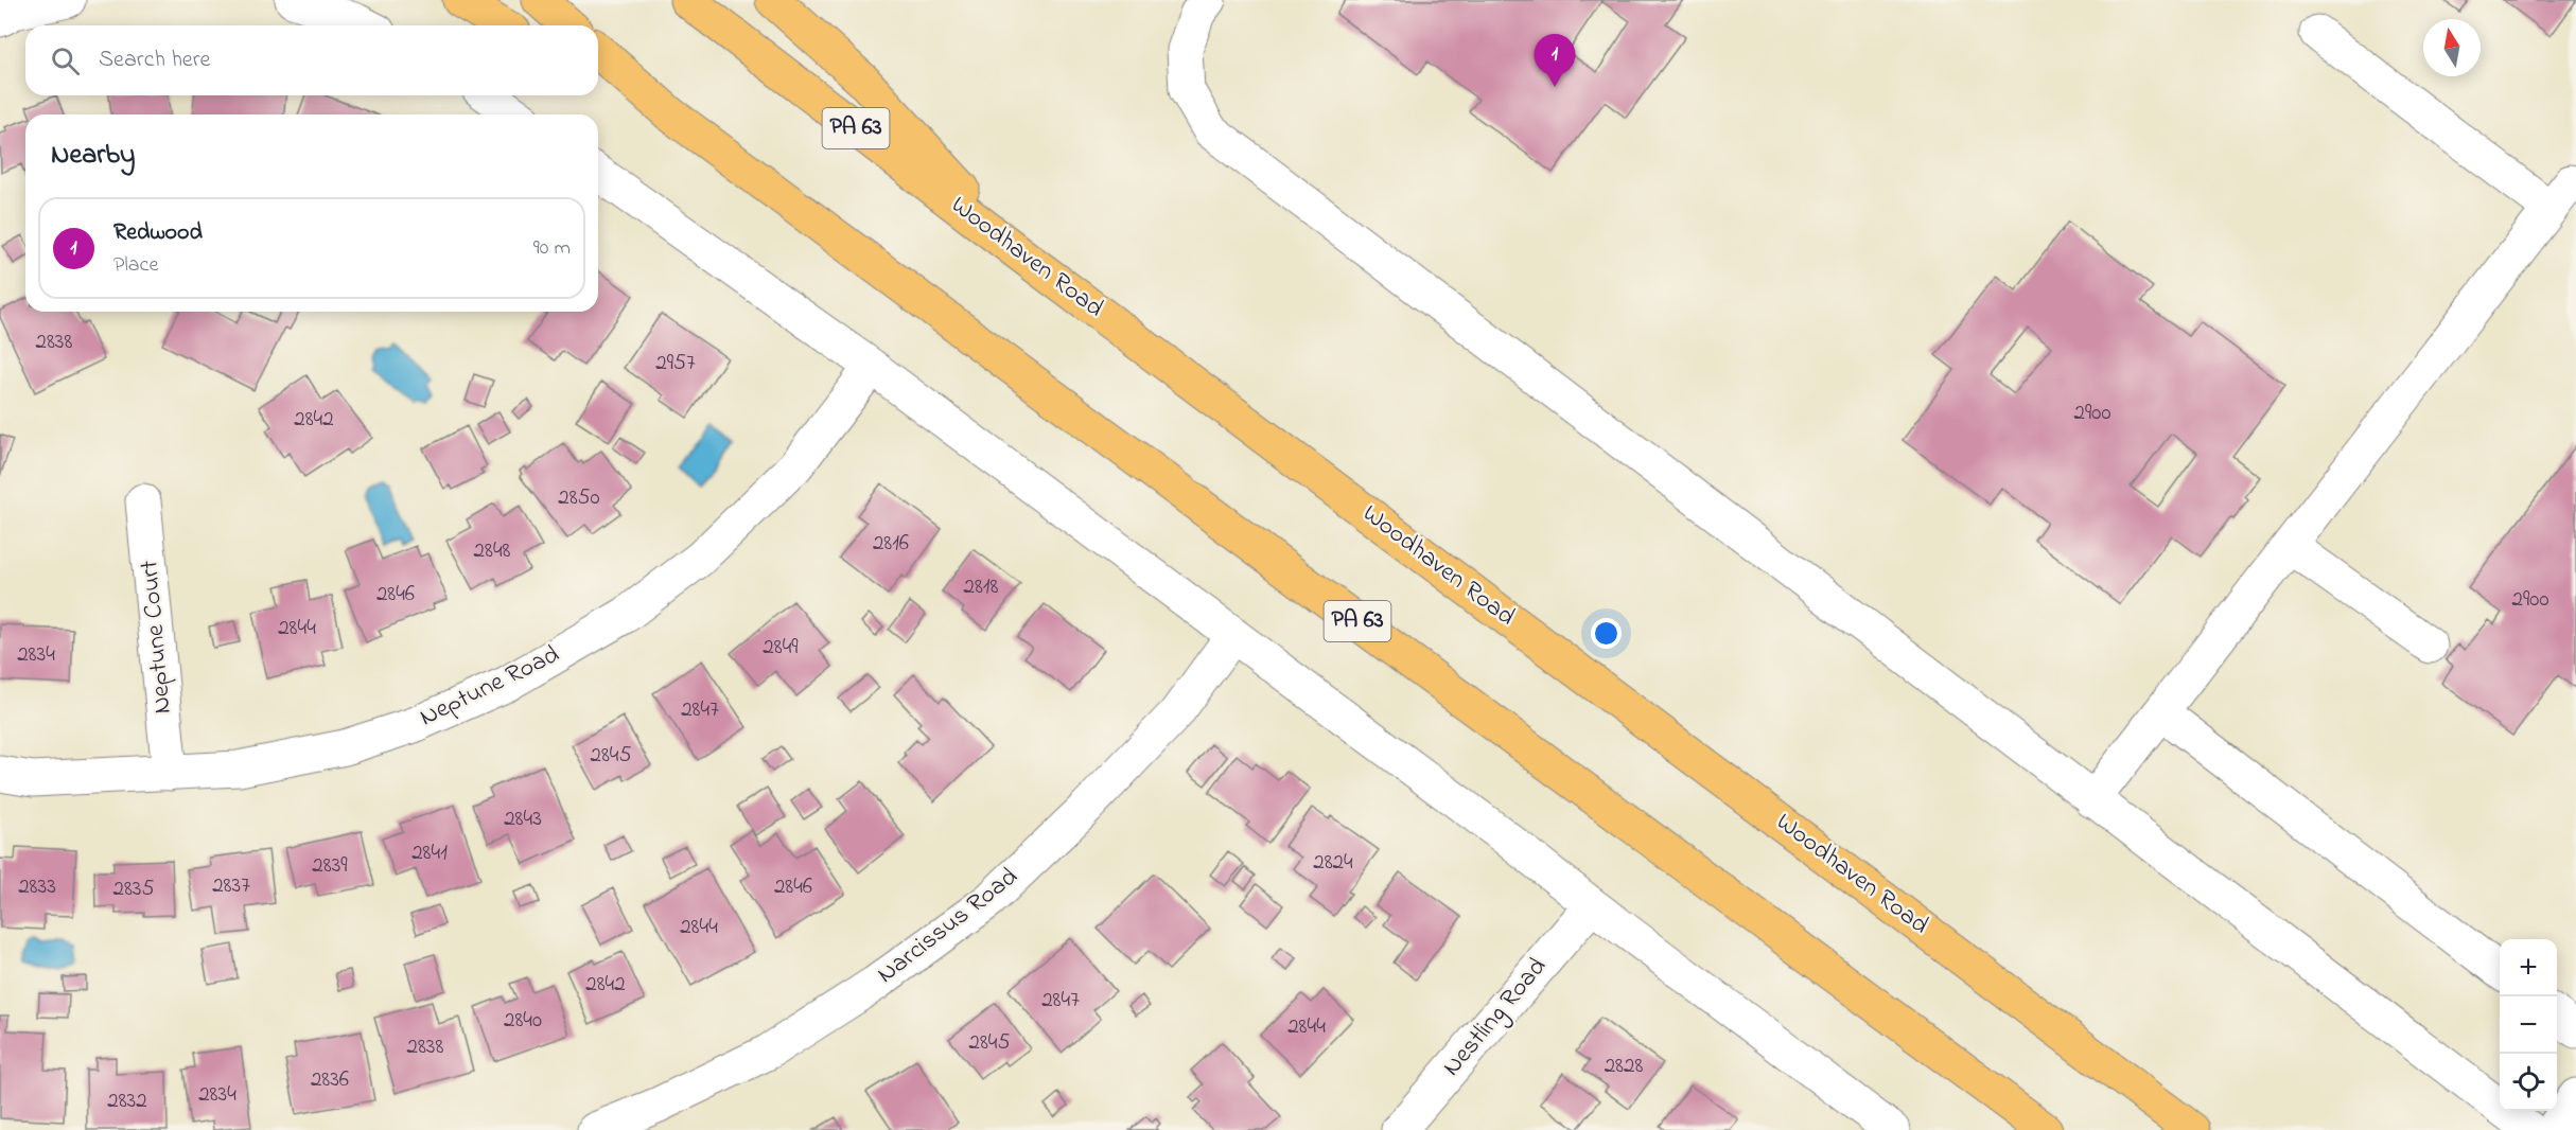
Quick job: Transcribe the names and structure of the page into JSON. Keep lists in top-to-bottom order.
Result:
{
  "streets": {
    "highway": ["PA 63", "Woodhaven Road"],
    "street": [
      "Neptune Court",
      "Neptune Road",
      "Narcissus Road",
      "Nestling Road"
    ]
  },
  "crossings": [
    ["Neptune Court", "Neptune Road"]
  ],
  "house_numbers": [
    "2838",
    "2957",
    "2900",
    "2842",
    "2850",
    "2816",
    "2848",
    "2818",
    "2846",
    "2900",
    "2844",
    "2849",
    "2834",
    "2847",
    "2845",
    "2843",
    "2841",
    "2824",
    "2839",
    "2837",
    "2833",
    "2846",
    "2835",
    "2844",
    "2842",
    "2847",
    "2840",
    "2844",
    "2845",
    "2838",
    "2828",
    "2836",
    "2834",
    "2832"
  ],
  "north": "top",
  "page": {
    "search": "Search here",
    "pins": "1",
    "heading": "Nearby",
    "list": [
      {
        "mark": "1",
        "name": "Redwood",
        "note": "Place",
        "value": "90 m"
      }
    ],
    "map_buttons": ["+", "−"]
  }
}
